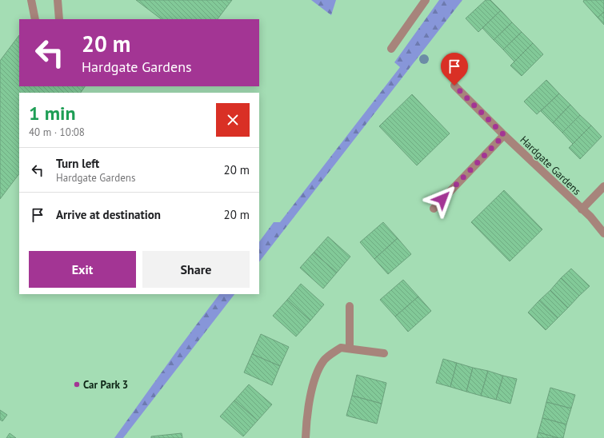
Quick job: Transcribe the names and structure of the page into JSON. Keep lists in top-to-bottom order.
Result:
{
  "streets": {
    "street": ["Hardgate Gardens"]
  },
  "places": ["Car Park 3"],
  "page": {
    "turn": ["20 m", "Hardgate Gardens"],
    "heading": ["1 min", "40 m · 10:08"],
    "list": [
      {
        "name": "Turn left",
        "note": "Hardgate Gardens",
        "value": "20 m"
      },
      {
        "name": "Arrive at destination",
        "value": "20 m"
      }
    ],
    "buttons": ["Exit", "Share"]
  }
}
